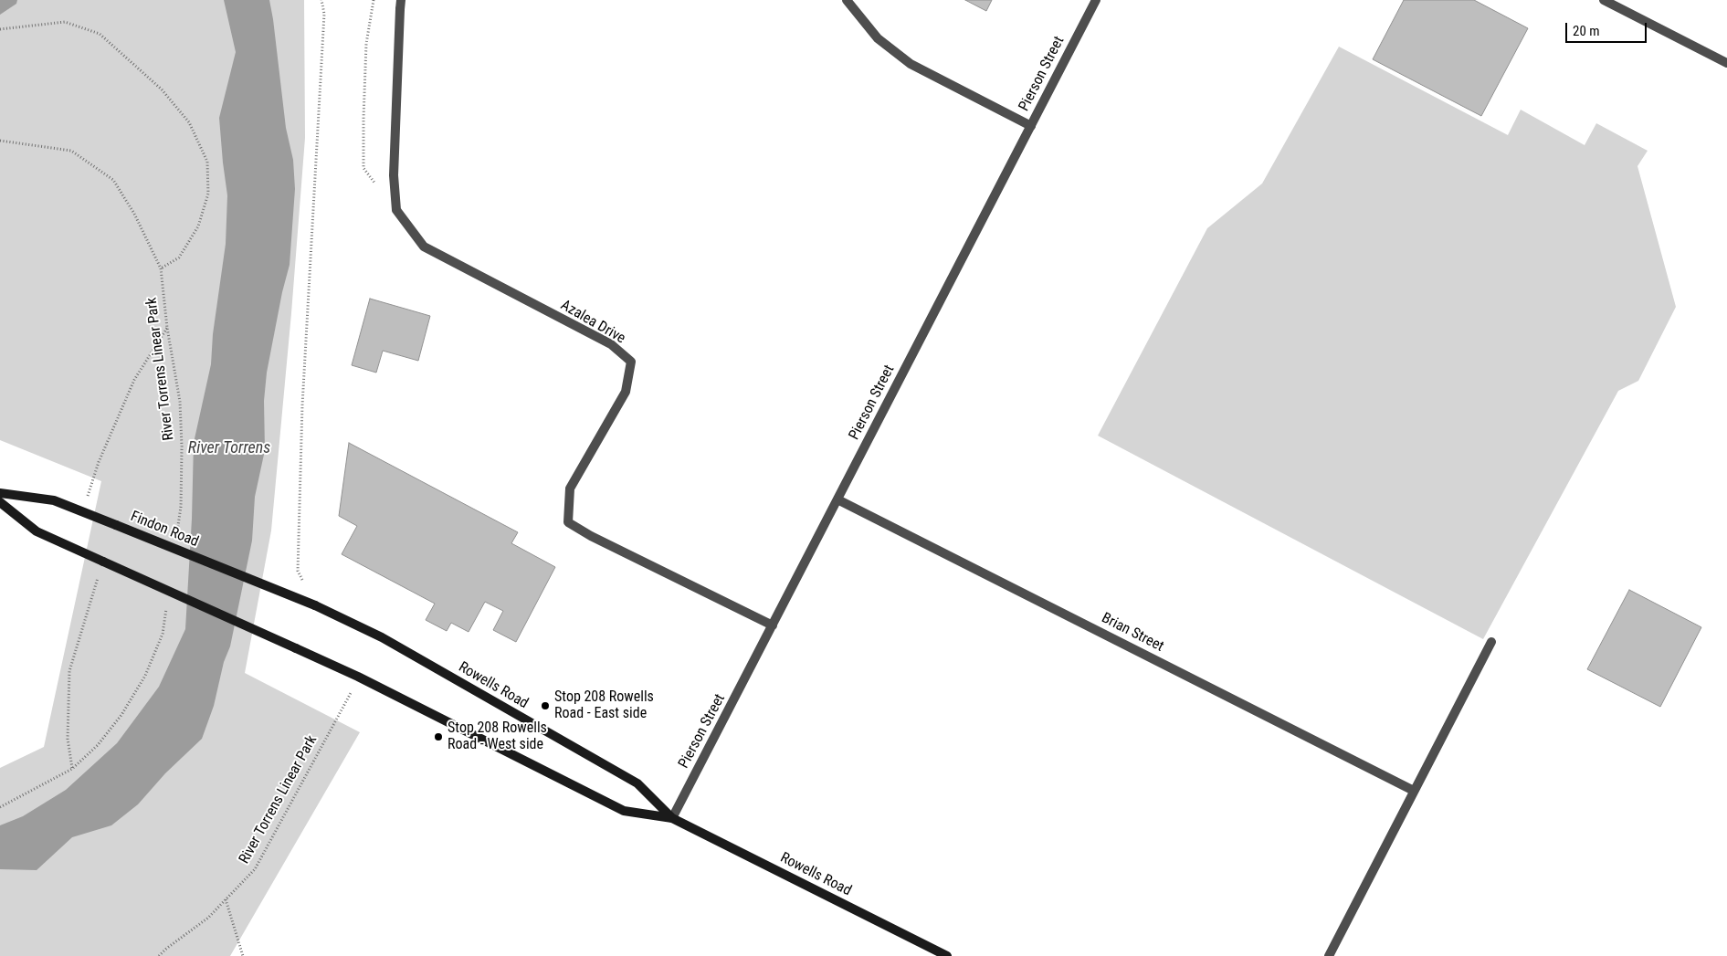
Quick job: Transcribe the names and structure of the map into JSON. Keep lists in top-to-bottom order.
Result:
{
  "streets": {
    "main road": ["Findon Road", "Rowells Road"],
    "street": ["Pierson Street", "Azalea Drive", "Brian Street"],
    "path": ["River Torrens Linear Park"]
  },
  "crossings": [
    ["Pierson Street", "Azalea Drive"],
    ["Pierson Street", "Brian Street"],
    ["Pierson Street", "Rowells Road"],
    ["River Torrens Linear Park", "Rowells Road"],
    ["Findon Road", "Rowells Road"]
  ],
  "water": ["River Torrens"],
  "places": ["Stop 208 Rowells Road - East side", "Stop 208 Rowells Road - West side"],
  "scale_bar": "20 m"
}
